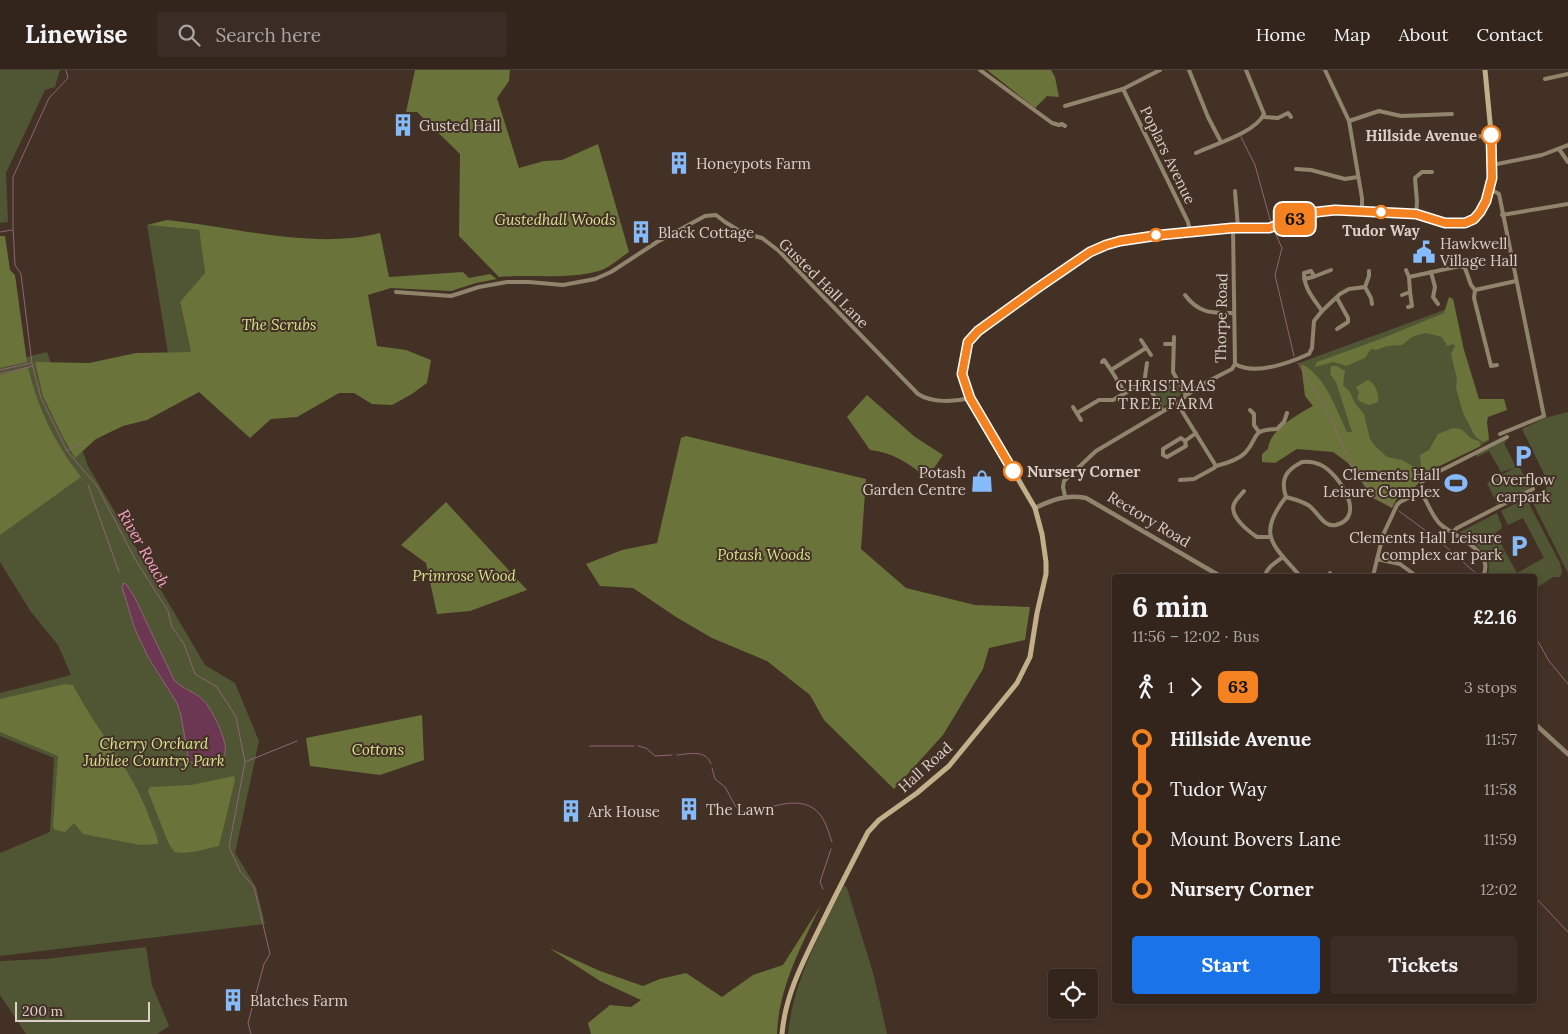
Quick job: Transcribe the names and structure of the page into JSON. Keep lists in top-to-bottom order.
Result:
{
  "streets": {
    "main road": ["Hall Road"],
    "street": [
      "Poplars Avenue",
      "Gusted Hall Lane",
      "Thorpe Road",
      "Rectory Road"
    ]
  },
  "crossings": [
    ["Poplars Avenue", "Hall Road"],
    ["Gusted Hall Lane", "Hall Road"],
    ["Thorpe Road", "Rectory Road"],
    ["Thorpe Road", "Hall Road"]
  ],
  "districts": ["CHRISTMAS TREE FARM"],
  "water": ["River Roach"],
  "parks": [
    "Gustedhall Woods",
    "The Scrubs",
    "Potash Woods",
    "Primrose Wood",
    "Cherry Orchard Jubilee Country Park",
    "Cottons"
  ],
  "places": {
    "building": [
      "Gusted Hall",
      "Honeypots Farm",
      "Black Cottage",
      "The Lawn",
      "Ark House",
      "Blatches Farm"
    ],
    "other": ["Hillside Avenue", "Tudor Way", "Nursery Corner"],
    "public building": ["Hawkwell Village Hall"],
    "parking": ["Overflow carpark", "Clements Hall Leisure complex car park"],
    "shop": ["Potash Garden Centre"],
    "sports": ["Clements Hall Leisure Complex"]
  },
  "lines": ["bus line 63"],
  "scale_bar": "200 m",
  "page": {
    "header": "Linewise",
    "search": "Search here",
    "nav": [
      "Home",
      "Map",
      "About",
      "Contact"
    ],
    "on_map": "63",
    "heading": ["6 min", "11:56 – 12:02 · Bus", "£2.16"],
    "legs": ["1", "63", "3 stops"],
    "list": [
      {
        "name": "Hillside Avenue",
        "value": "11:57"
      },
      {
        "name": "Tudor Way",
        "value": "11:58"
      },
      {
        "name": "Mount Bovers Lane",
        "value": "11:59"
      },
      {
        "name": "Nursery Corner",
        "value": "12:02"
      }
    ],
    "buttons": ["Start", "Tickets"],
    "scale": "200 m"
  }
}
